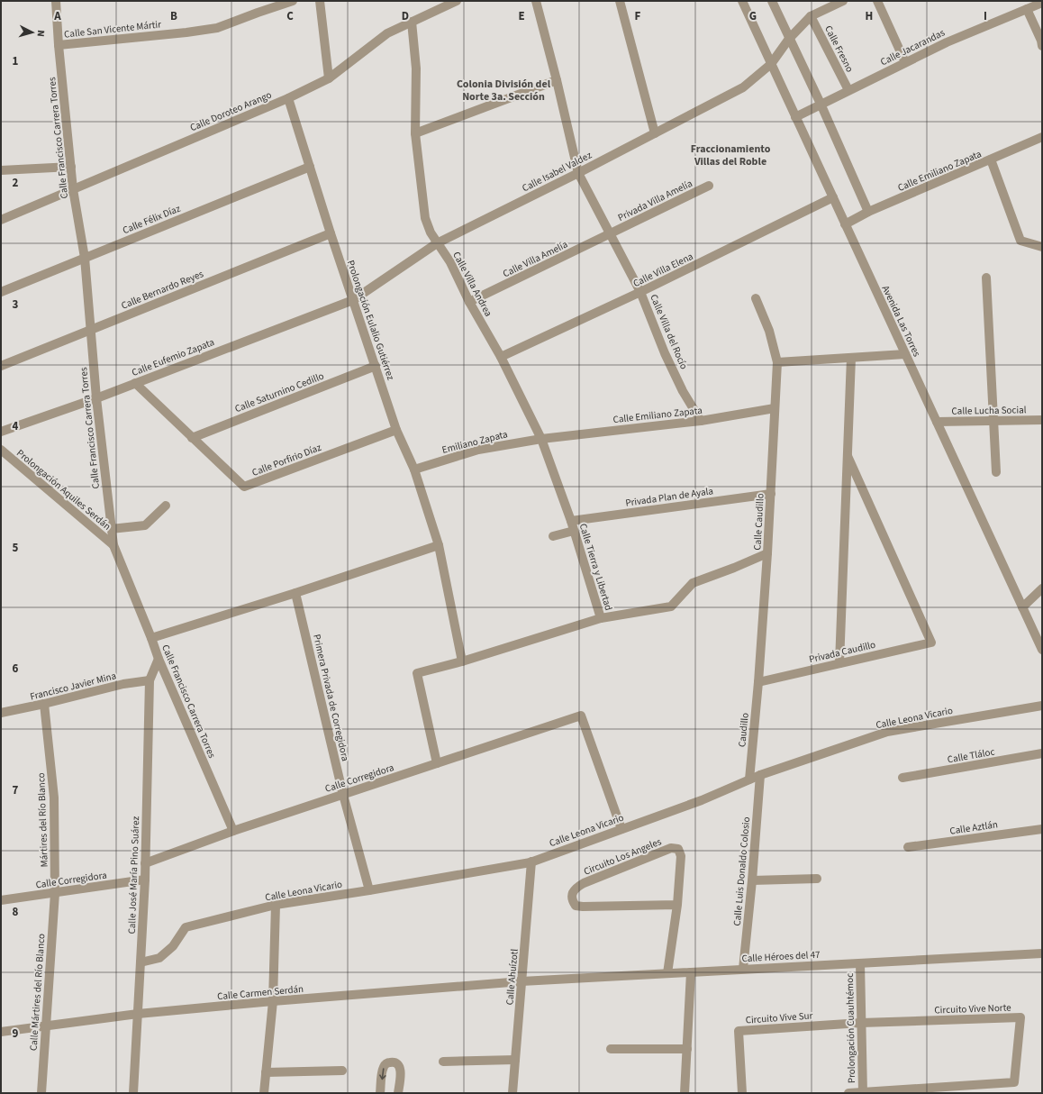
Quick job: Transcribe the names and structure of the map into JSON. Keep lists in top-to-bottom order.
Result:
{
  "streets": {
    "street": [
      "Calle San Vicente Mártir",
      "Calle Jacarandas",
      "Calle Fresno",
      "Calle Doroteo Arango",
      "Calle Francisco Carrera Torres",
      "Calle Emiliano Zapata",
      "Calle Isabel Valdez",
      "Privada Villa Amelía",
      "Calle Félix Díaz",
      "Calle Villa Amelía",
      "Calle Villa Elena",
      "Calle Villa Andrea",
      "Calle Bernardo Reyes",
      "Prolongación Eulalio Gutiérrez",
      "Avenida Las Torres",
      "Calle Villa del Rocío",
      "Calle Eufemio Zapata",
      "Calle Saturnino Cedillo",
      "Calle Lucha Social",
      "Emiliano Zapata",
      "Calle Porfirio Díaz",
      "Prolongación Aquiles Serdán",
      "Privada Plan de Ayala",
      "Calle Caudillo",
      "Calle Tierra y Libertad",
      "Privada Caudillo",
      "Francisco Javier Mina",
      "Primera Privada de Corregidora",
      "Calle Leona Vicario",
      "Caudillo",
      "Calle Tláloc",
      "Calle Corregidora",
      "Mártires del Río Blanco",
      "Calle Aztlán",
      "Circuito Los Angeles",
      "Calle Luis Donaldo Colosio",
      "Calle José María Pino Suárez",
      "Calle Héroes del 47",
      "Calle Ahuízotl",
      "Calle Mártires del Río Blanco",
      "Calle Carmen Serdán",
      "Circuito Vive Norte",
      "Circuito Vive Sur",
      "Prolongación Cuauhtémoc"
    ]
  },
  "crossings": [
    ["Calle San Vicente Mártir", "Calle Francisco Carrera Torres"],
    ["Calle Jacarandas", "Calle Fresno"],
    ["Calle Jacarandas", "Avenida Las Torres"],
    ["Calle Fresno", "Calle Isabel Valdez"],
    ["Calle Doroteo Arango", "Calle Francisco Carrera Torres"],
    ["Calle Doroteo Arango", "Calle Villa Andrea"],
    ["Calle Doroteo Arango", "Prolongación Eulalio Gutiérrez"],
    ["Calle Francisco Carrera Torres", "Calle Félix Díaz"],
    ["Calle Francisco Carrera Torres", "Calle Bernardo Reyes"],
    ["Calle Francisco Carrera Torres", "Calle Eufemio Zapata"],
    ["Calle Francisco Carrera Torres", "Prolongación Aquiles Serdán"],
    ["Calle Francisco Carrera Torres", "Calle Corregidora"],
    ["Calle Francisco Carrera Torres", "Calle José María Pino Suárez"],
    ["Calle Emiliano Zapata", "Calle Villa Andrea"],
    ["Calle Emiliano Zapata", "Avenida Las Torres"],
    ["Calle Emiliano Zapata", "Calle Villa del Rocío"],
    ["Calle Emiliano Zapata", "Emiliano Zapata"],
    ["Calle Emiliano Zapata", "Calle Caudillo"],
    ["Calle Isabel Valdez", "Calle Villa Andrea"],
    ["Calle Isabel Valdez", "Prolongación Eulalio Gutiérrez"],
    ["Calle Isabel Valdez", "Avenida Las Torres"],
    ["Calle Isabel Valdez", "Calle Villa del Rocío"],
    ["Calle Isabel Valdez", "Calle Eufemio Zapata"],
    ["Privada Villa Amelía", "Calle Villa Amelía"],
    ["Privada Villa Amelía", "Calle Villa del Rocío"],
    ["Calle Félix Díaz", "Prolongación Eulalio Gutiérrez"],
    ["Calle Villa Amelía", "Calle Villa Andrea"],
    ["Calle Villa Amelía", "Calle Villa del Rocío"],
    ["Calle Villa Elena", "Calle Villa Andrea"],
    ["Calle Villa Elena", "Avenida Las Torres"],
    ["Calle Villa Elena", "Calle Villa del Rocío"],
    ["Calle Villa Andrea", "Emiliano Zapata"],
    ["Calle Villa Andrea", "Privada Plan de Ayala"],
    ["Calle Villa Andrea", "Calle Tierra y Libertad"],
    ["Calle Bernardo Reyes", "Prolongación Eulalio Gutiérrez"],
    ["Prolongación Eulalio Gutiérrez", "Calle Eufemio Zapata"],
    ["Prolongación Eulalio Gutiérrez", "Calle Saturnino Cedillo"],
    ["Prolongación Eulalio Gutiérrez", "Emiliano Zapata"],
    ["Prolongación Eulalio Gutiérrez", "Calle Porfirio Díaz"],
    ["Avenida Las Torres", "Calle Lucha Social"],
    ["Calle Eufemio Zapata", "Calle Porfirio Díaz"],
    ["Calle Saturnino Cedillo", "Calle Porfirio Díaz"],
    ["Privada Plan de Ayala", "Calle Caudillo"],
    ["Privada Plan de Ayala", "Calle Tierra y Libertad"],
    ["Calle Caudillo", "Privada Caudillo"],
    ["Calle Caudillo", "Caudillo"],
    ["Privada Caudillo", "Caudillo"],
    ["Francisco Javier Mina", "Mártires del Río Blanco"],
    ["Francisco Javier Mina", "Calle José María Pino Suárez"],
    ["Primera Privada de Corregidora", "Calle Leona Vicario"],
    ["Primera Privada de Corregidora", "Calle Corregidora"],
    ["Calle Leona Vicario", "Caudillo"],
    ["Calle Leona Vicario", "Calle Corregidora"],
    ["Calle Leona Vicario", "Calle Luis Donaldo Colosio"],
    ["Calle Leona Vicario", "Calle José María Pino Suárez"],
    ["Calle Leona Vicario", "Calle Ahuízotl"],
    ["Calle Corregidora", "Mártires del Río Blanco"],
    ["Calle Corregidora", "Calle José María Pino Suárez"],
    ["Calle Corregidora", "Calle Mártires del Río Blanco"],
    ["Mártires del Río Blanco", "Calle Mártires del Río Blanco"],
    ["Circuito Los Angeles", "Calle Héroes del 47"],
    ["Calle Luis Donaldo Colosio", "Calle Héroes del 47"],
    ["Calle José María Pino Suárez", "Calle Carmen Serdán"],
    ["Calle Héroes del 47", "Calle Ahuízotl"],
    ["Calle Héroes del 47", "Calle Carmen Serdán"],
    ["Calle Héroes del 47", "Prolongación Cuauhtémoc"],
    ["Calle Ahuízotl", "Calle Carmen Serdán"],
    ["Calle Mártires del Río Blanco", "Calle Carmen Serdán"],
    ["Circuito Vive Norte", "Circuito Vive Sur"],
    ["Circuito Vive Norte", "Prolongación Cuauhtémoc"],
    ["Circuito Vive Sur", "Prolongación Cuauhtémoc"]
  ],
  "districts": ["Colonia División del Norte 3a. Sección", "Fraccionamiento Villas del Roble"],
  "north": "right",
  "grid": {
    "columns": [
      "A",
      "B",
      "C",
      "D",
      "E",
      "F",
      "G",
      "H",
      "I"
    ],
    "rows": [
      "1",
      "2",
      "3",
      "4",
      "5",
      "6",
      "7",
      "8",
      "9"
    ]
  }
}
